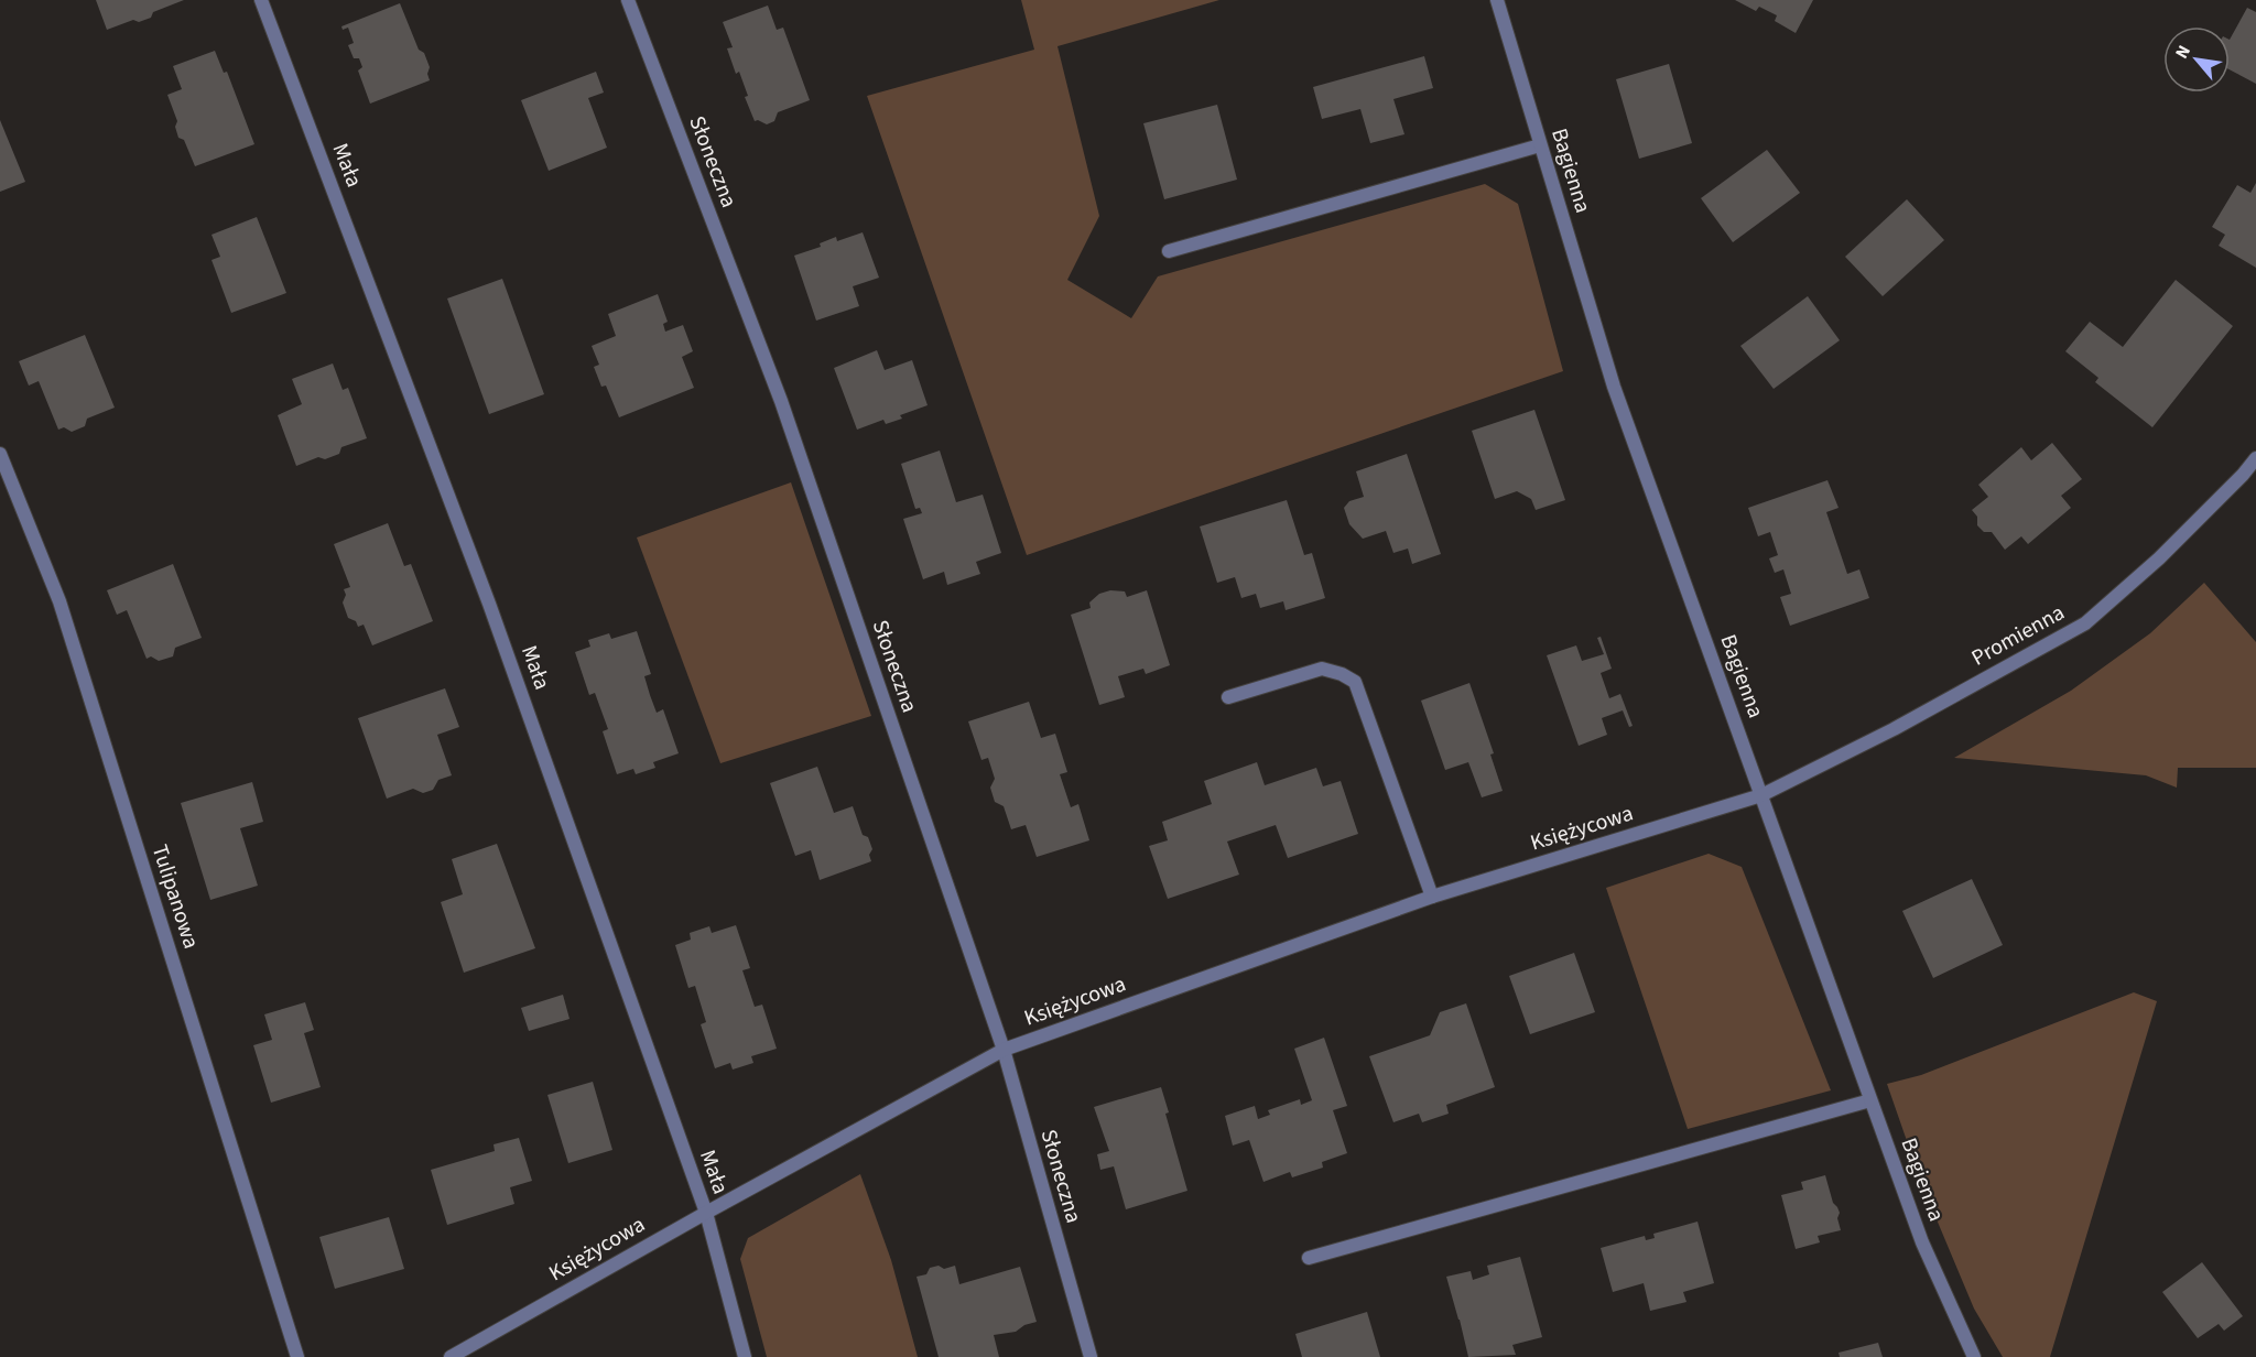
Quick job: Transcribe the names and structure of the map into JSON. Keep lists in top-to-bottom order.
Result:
{
  "streets": {
    "street": [
      "Słoneczna",
      "Mała",
      "Bagienna",
      "Promienna",
      "Księżycowa",
      "Tulipanowa"
    ]
  },
  "crossings": [
    ["Słoneczna", "Księżycowa"],
    ["Mała", "Księżycowa"],
    ["Bagienna", "Promienna"],
    ["Bagienna", "Księżycowa"],
    ["Promienna", "Księżycowa"]
  ],
  "north": "top left"
}
